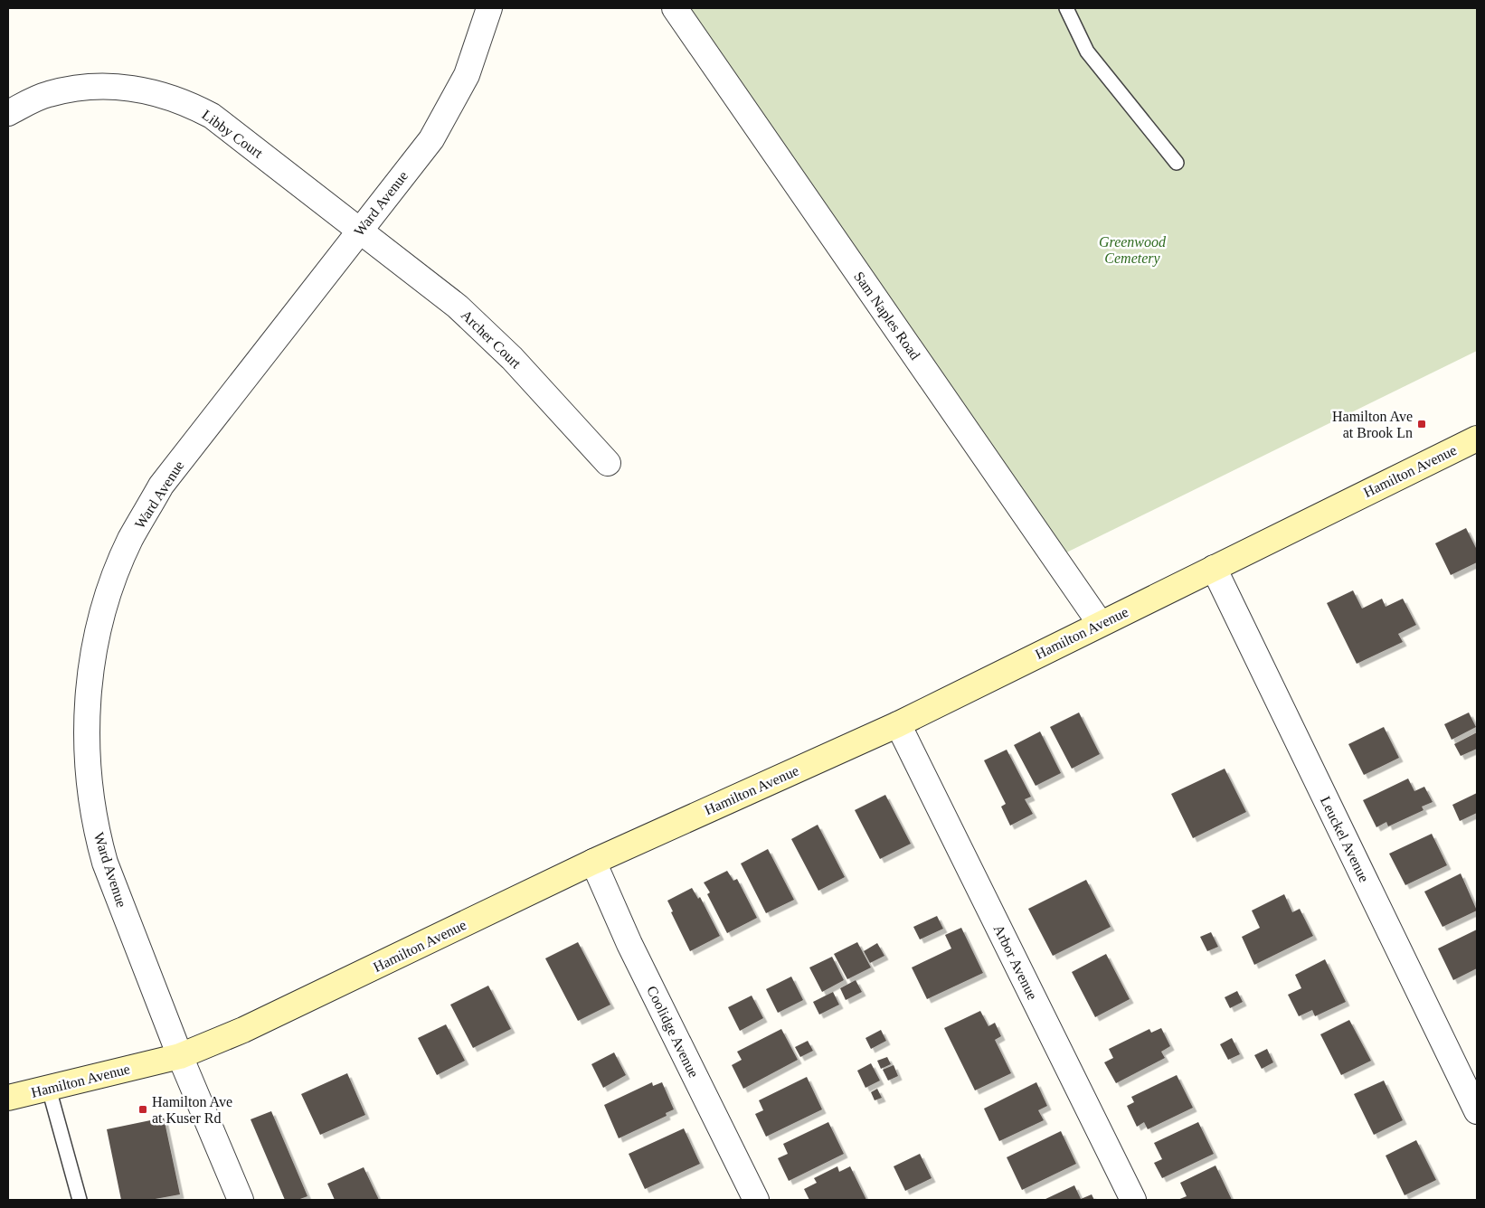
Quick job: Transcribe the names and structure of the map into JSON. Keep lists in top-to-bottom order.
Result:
{
  "streets": {
    "main road": ["Hamilton Avenue"],
    "street": [
      "Libby Court",
      "Ward Avenue",
      "Sam Naples Road",
      "Archer Court",
      "Leuckel Avenue",
      "Arbor Avenue",
      "Coolidge Avenue"
    ]
  },
  "crossings": [
    ["Libby Court", "Ward Avenue"],
    ["Libby Court", "Archer Court"],
    ["Ward Avenue", "Archer Court"],
    ["Ward Avenue", "Hamilton Avenue"],
    ["Sam Naples Road", "Hamilton Avenue"],
    ["Hamilton Avenue", "Leuckel Avenue"],
    ["Hamilton Avenue", "Arbor Avenue"],
    ["Hamilton Avenue", "Coolidge Avenue"]
  ],
  "parks": ["Greenwood Cemetery"],
  "places": {
    "transit": ["Hamilton Ave at Brook Ln", "Hamilton Ave at Kuser Rd"]
  }
}
